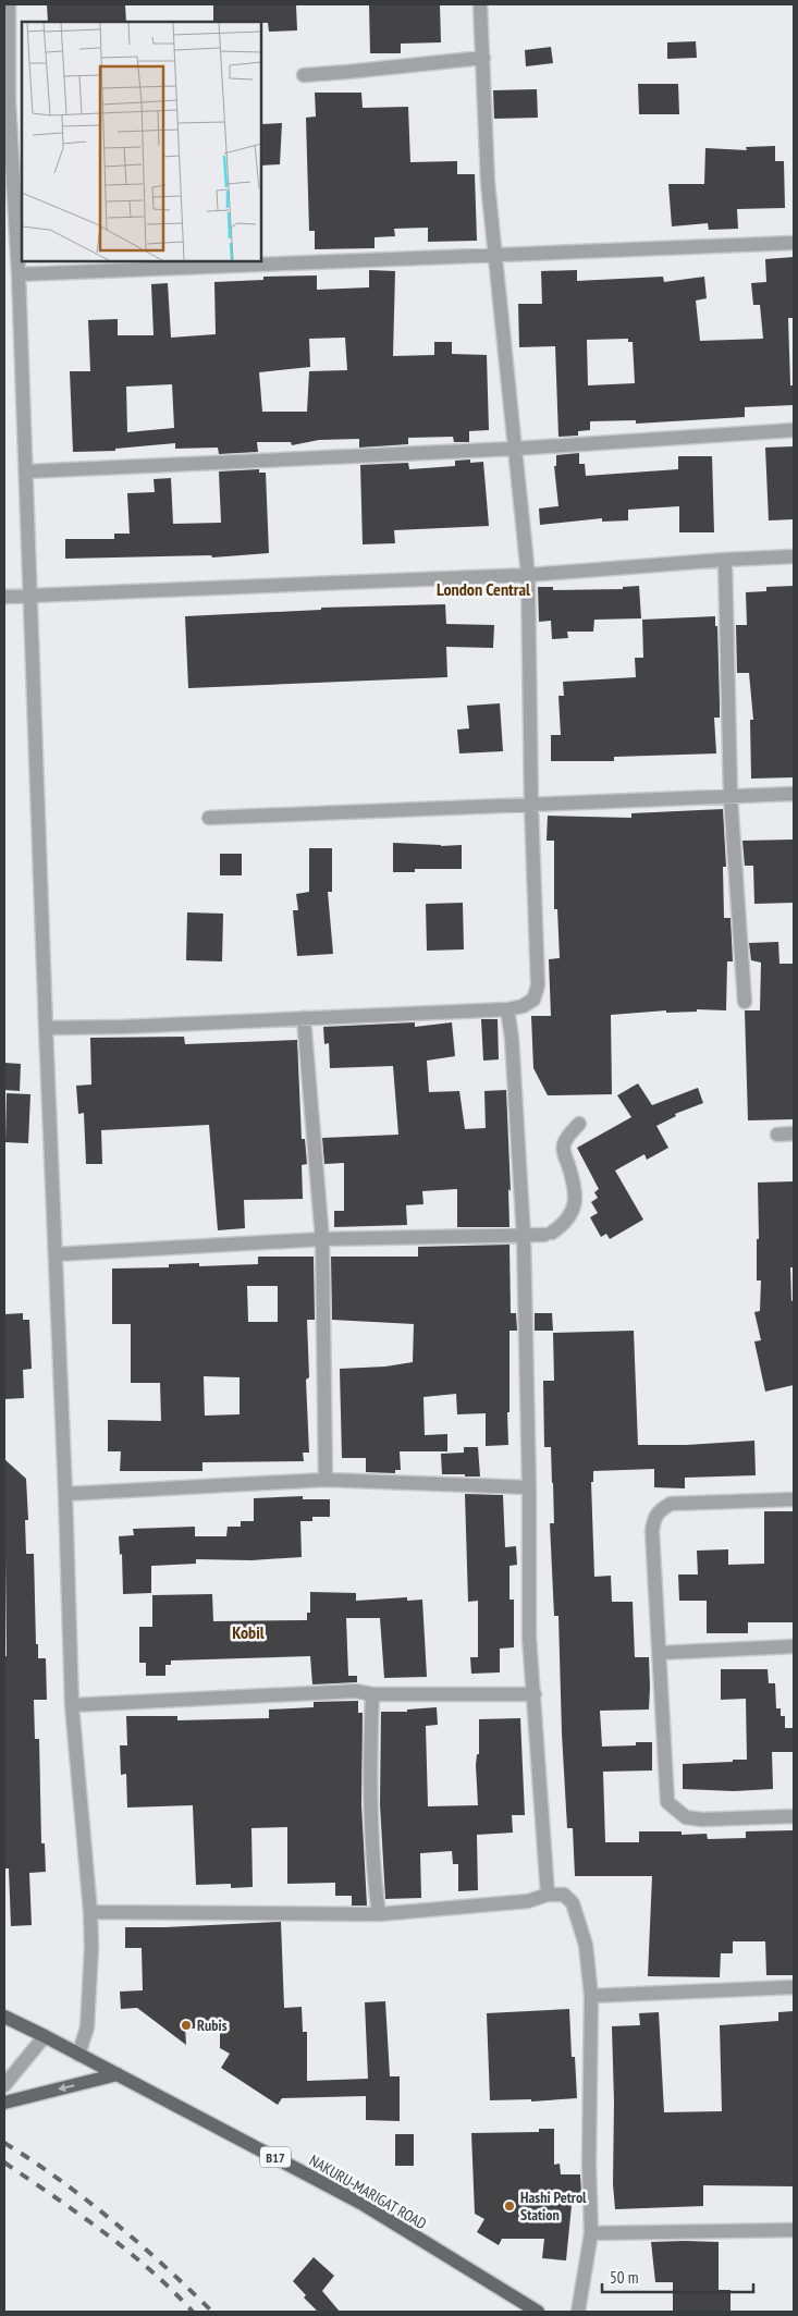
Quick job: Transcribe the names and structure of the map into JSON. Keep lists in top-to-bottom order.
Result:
{
  "streets": {
    "main road": ["B17", "NAKURU-MARIGAT ROAD"]
  },
  "districts": ["London Central", "Kobil"],
  "places": ["Rubis", "Hashi Petrol Station"],
  "scale_bar": "50 m"
}
